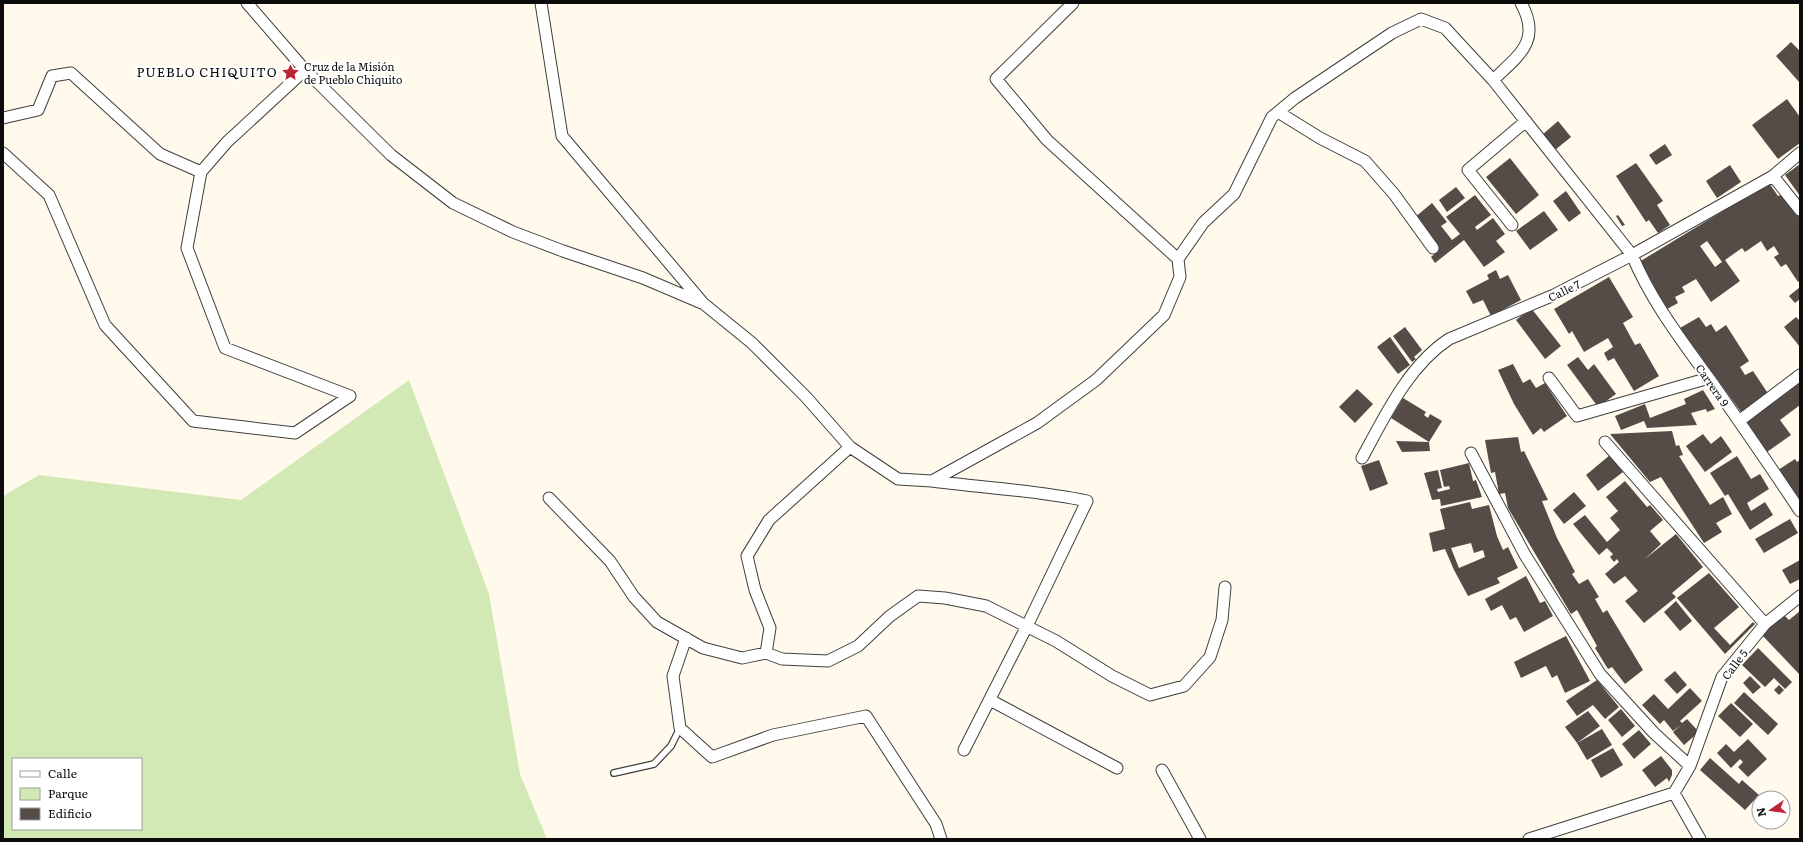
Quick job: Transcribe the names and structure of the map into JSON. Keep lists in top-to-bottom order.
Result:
{
  "streets": {
    "street": ["Calle 7", "Carrera 9", "Calle 5"]
  },
  "crossings": [
    ["Calle 7", "Carrera 9"]
  ],
  "districts": ["PUEBLO CHIQUITO"],
  "places": {
    "place": ["Cruz de la Misión de Pueblo Chiquito"]
  },
  "legend": ["Calle", "Parque", "Edificio"],
  "north": "left"
}
